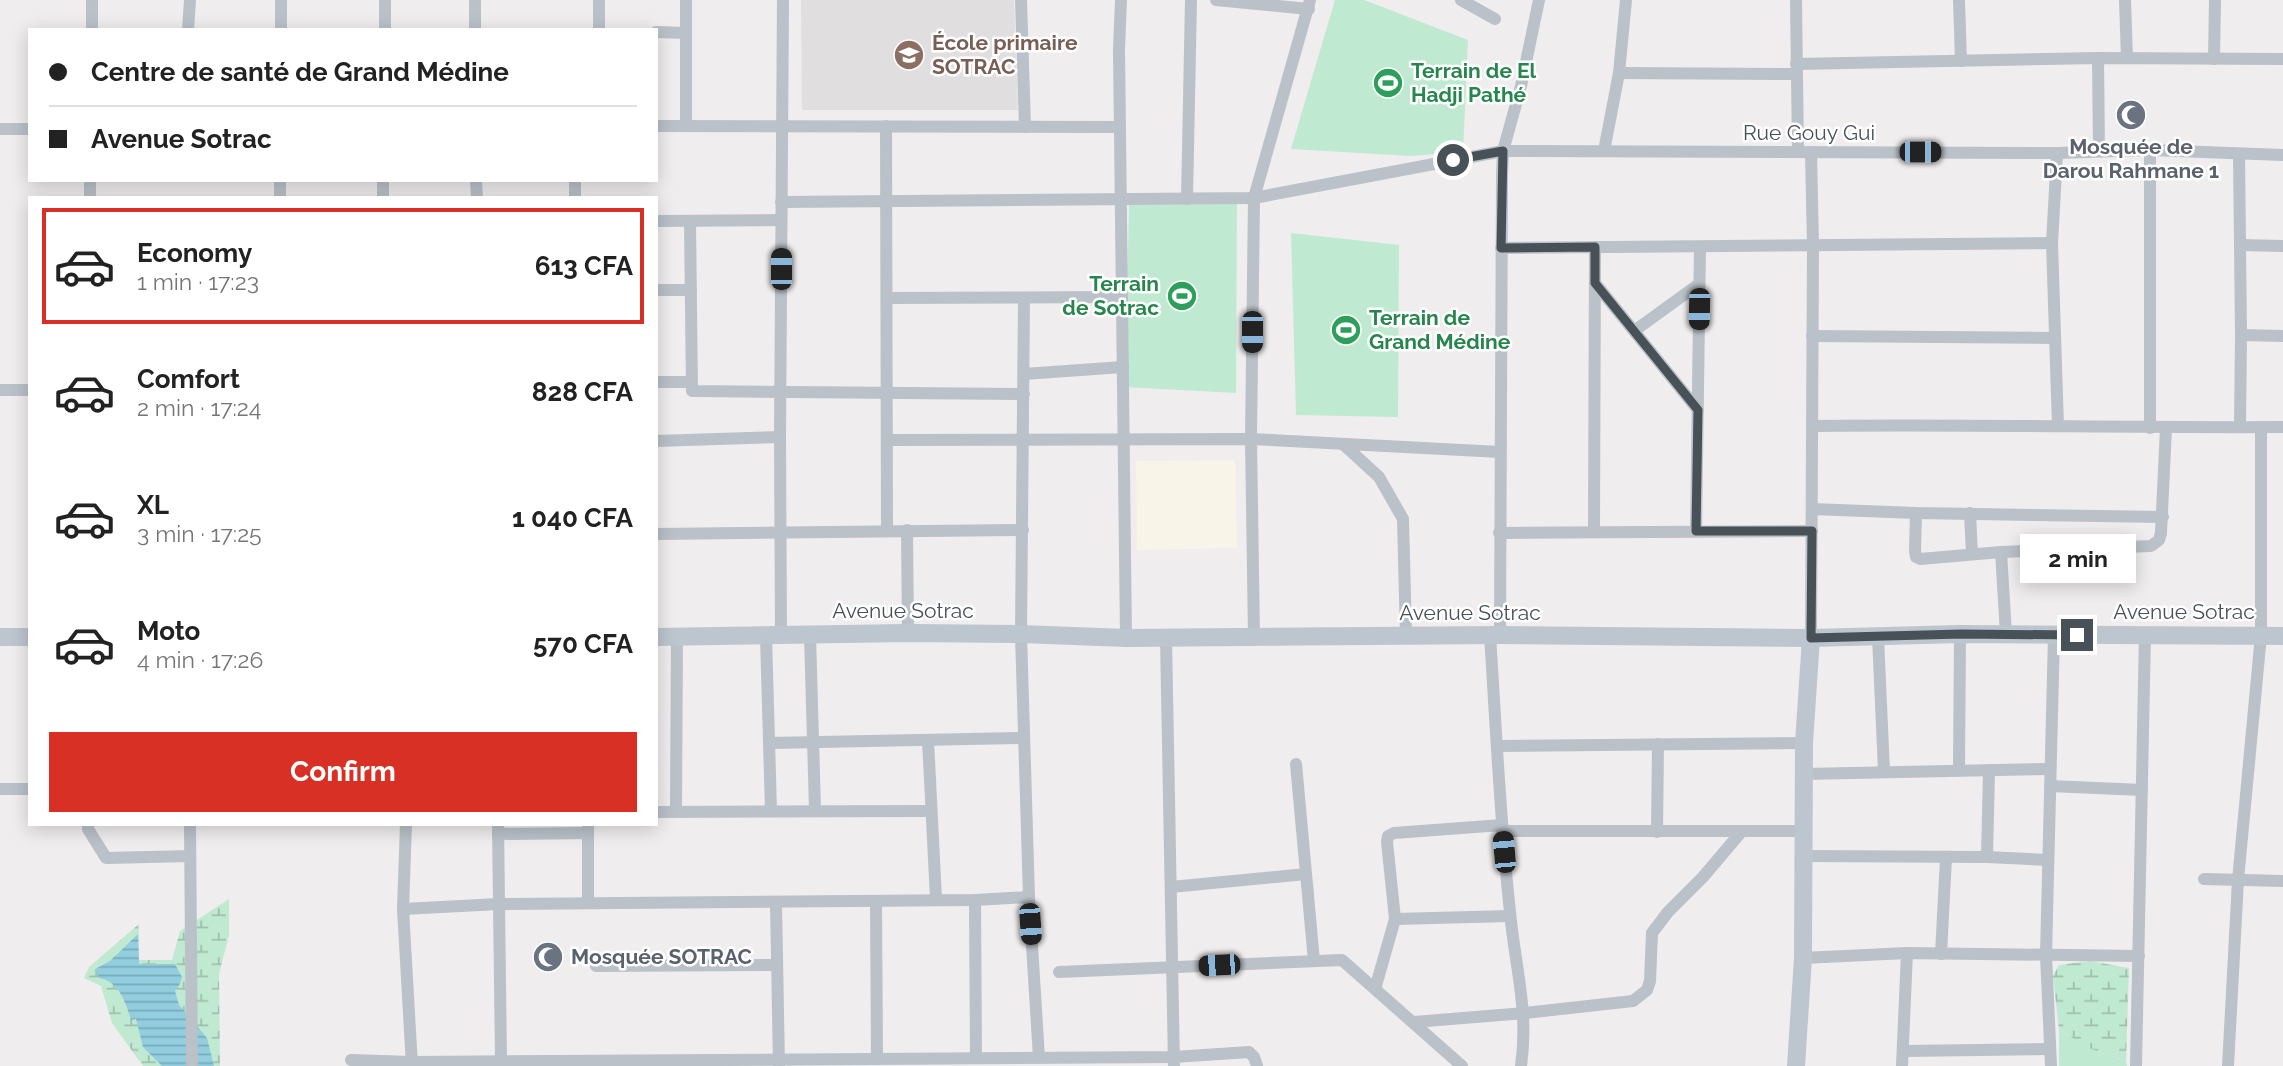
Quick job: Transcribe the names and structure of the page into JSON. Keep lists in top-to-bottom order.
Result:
{
  "streets": {
    "street": ["Rue Gouy Gui", "Avenue Sotrac"]
  },
  "places": {
    "school or university": ["École primaire SOTRAC"],
    "sports": ["Terrain de El Hadji Pathé", "Terrain de Sotrac", "Terrain de Grand Médine"],
    "mosque": ["Mosquée de Darou Rahmane 1", "Mosquée SOTRAC"]
  },
  "page": {
    "banner": ["Centre de santé de Grand Médine", "Avenue Sotrac"],
    "list": [
      {
        "name": "Economy",
        "note": "1 min · 17:23",
        "value": "613 CFA"
      },
      {
        "name": "Comfort",
        "note": "2 min · 17:24",
        "value": "828 CFA"
      },
      {
        "name": "XL",
        "note": "3 min · 17:25",
        "value": "1 040 CFA"
      },
      {
        "name": "Moto",
        "note": "4 min · 17:26",
        "value": "570 CFA"
      }
    ],
    "bubble": "2 min",
    "buttons": "Confirm"
  }
}
